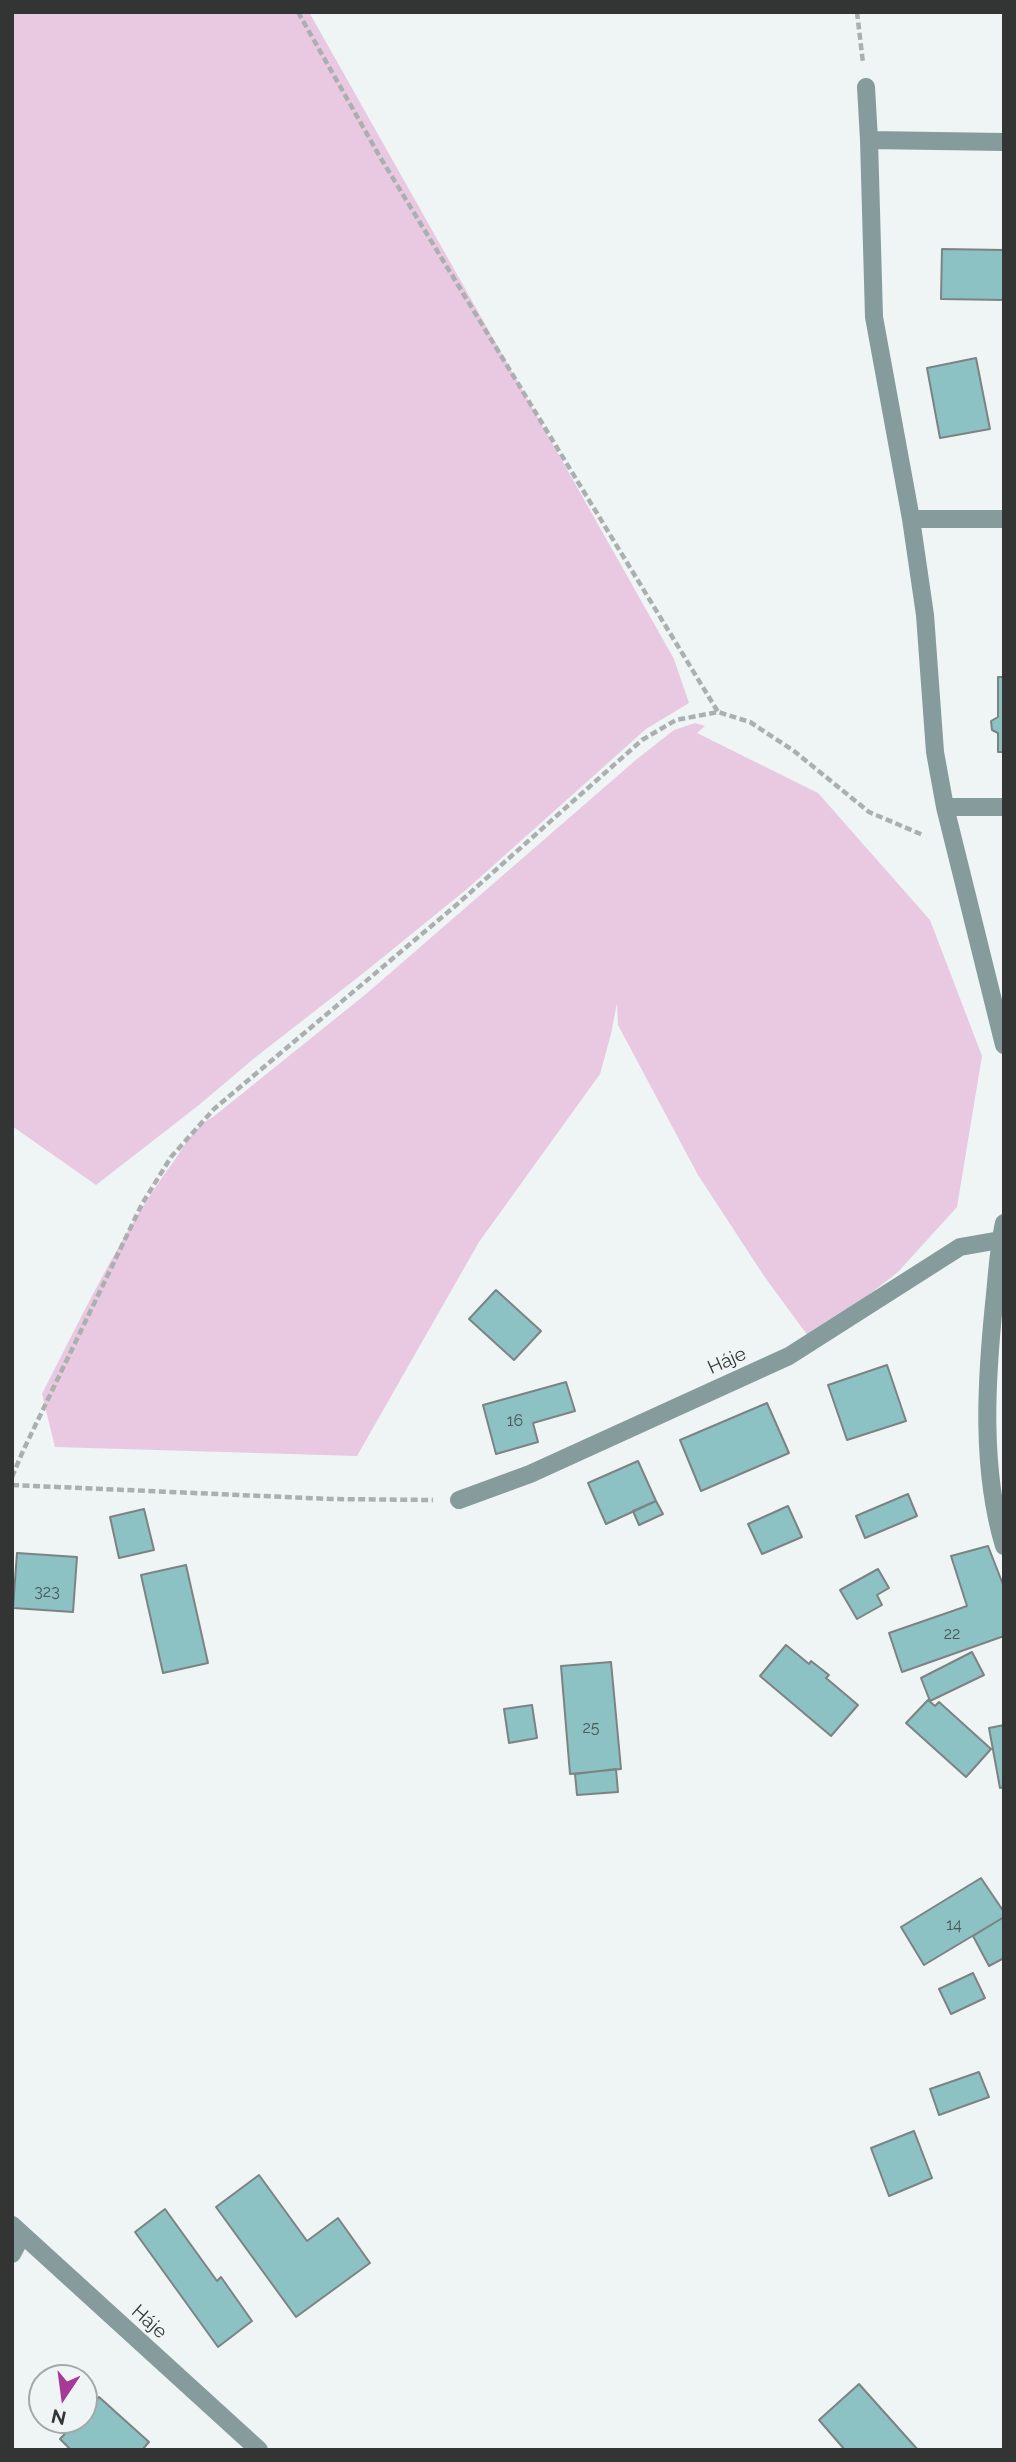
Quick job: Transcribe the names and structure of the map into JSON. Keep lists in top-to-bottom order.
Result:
{
  "streets": {
    "street": ["Háje"]
  },
  "house_numbers": [
    "16",
    "323",
    "22",
    "25",
    "14"
  ],
  "north": "bottom"
}
